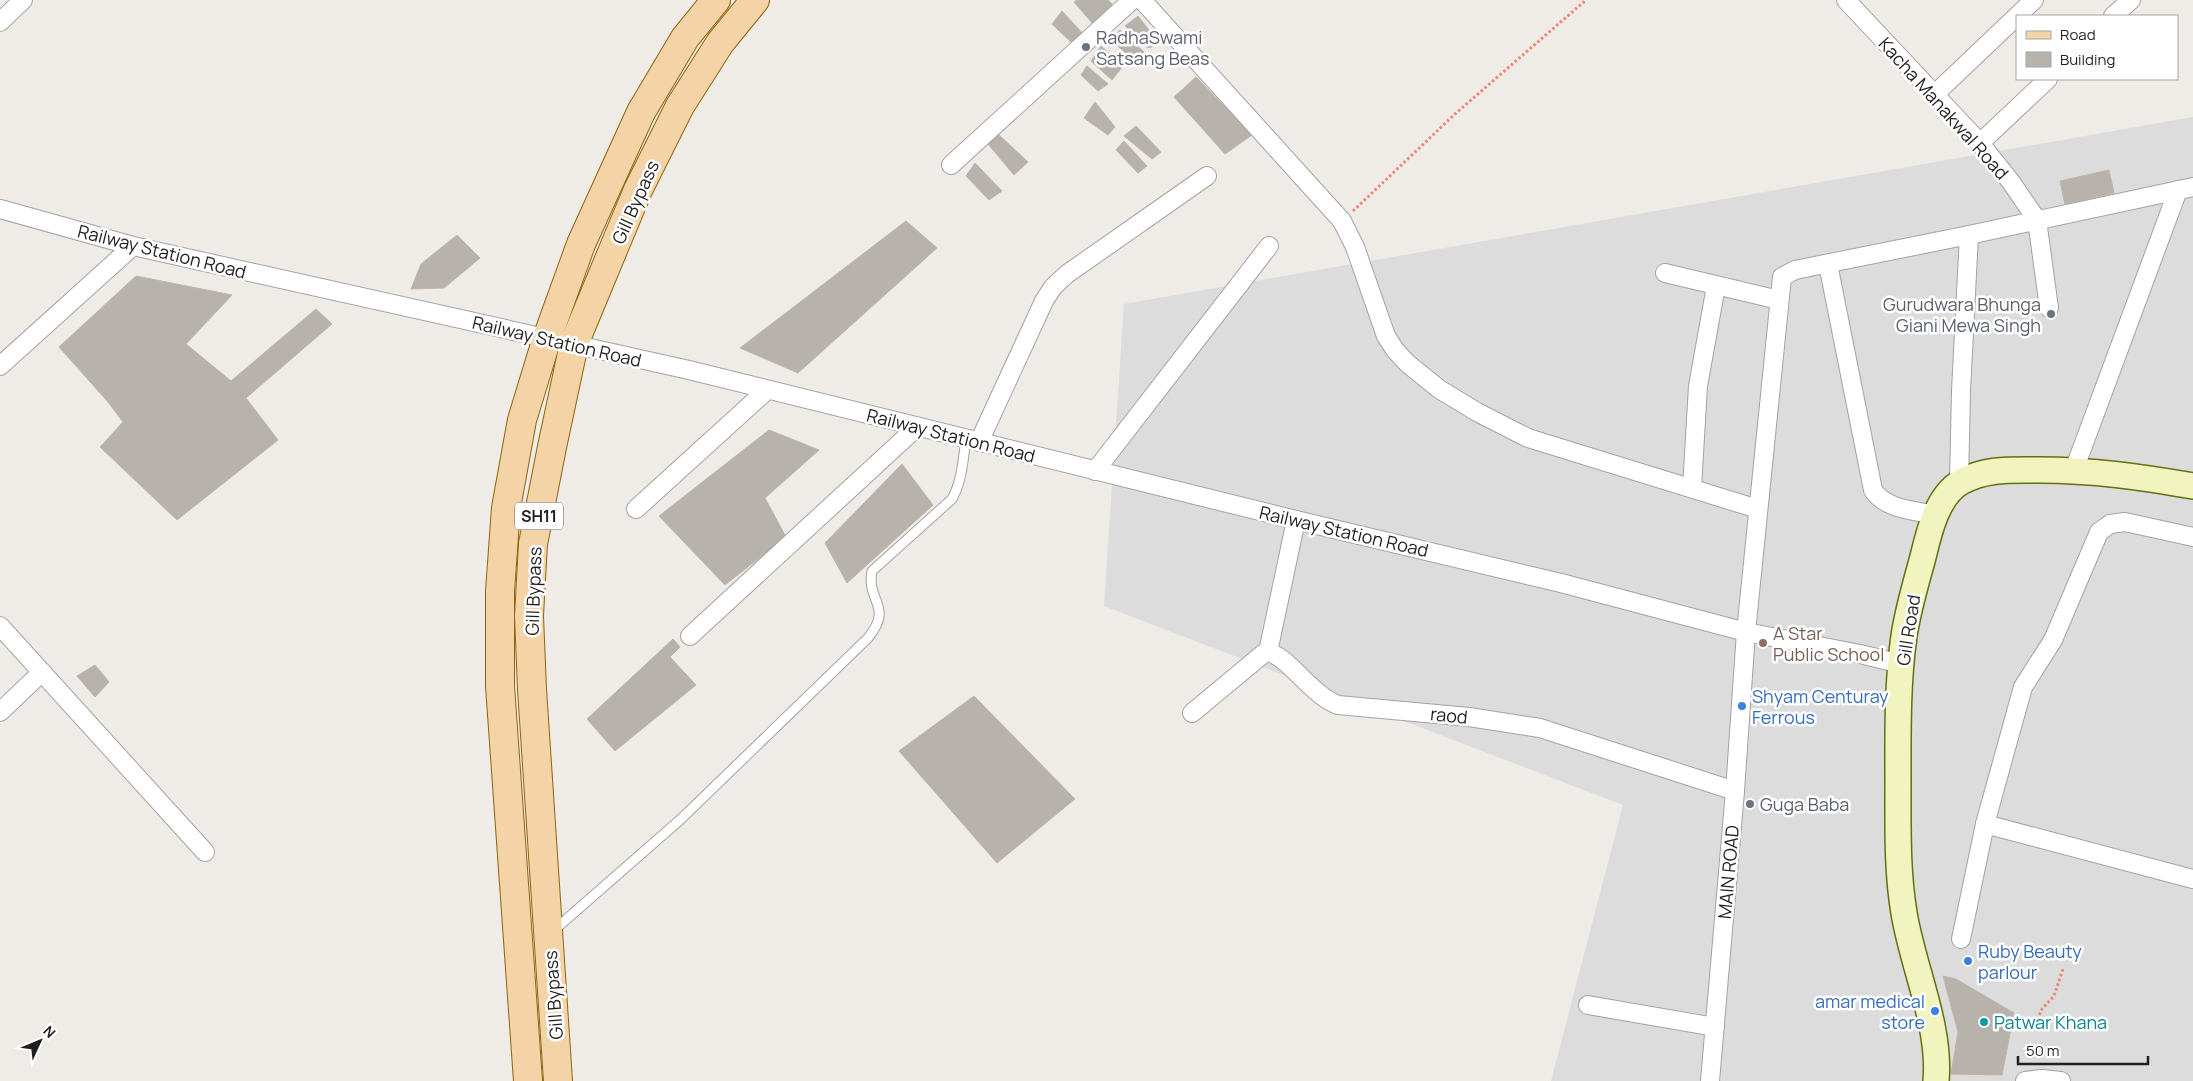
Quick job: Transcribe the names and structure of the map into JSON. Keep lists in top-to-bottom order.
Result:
{
  "streets": {
    "main road": ["Gill Bypass", "SH11"],
    "street": [
      "Kacha Manakwal Road",
      "Railway Station Road",
      "Gill Road",
      "raod",
      "MAIN ROAD"
    ]
  },
  "crossings": [
    ["Gill Bypass", "Railway Station Road"],
    ["Railway Station Road", "Gill Road"],
    ["Railway Station Road", "MAIN ROAD"],
    ["raod", "MAIN ROAD"]
  ],
  "places": [
    "RadhaSwami Satsang Beas",
    "Gurudwara Bhunga Giani Mewa Singh",
    "A Star Public School",
    "Shyam Centuray Ferrous",
    "Guga Baba",
    "Ruby Beauty parlour",
    "amar medical store",
    "Patwar Khana"
  ],
  "legend": ["Road", "Building"],
  "scale_bar": "50 m",
  "north": "top right"
}
